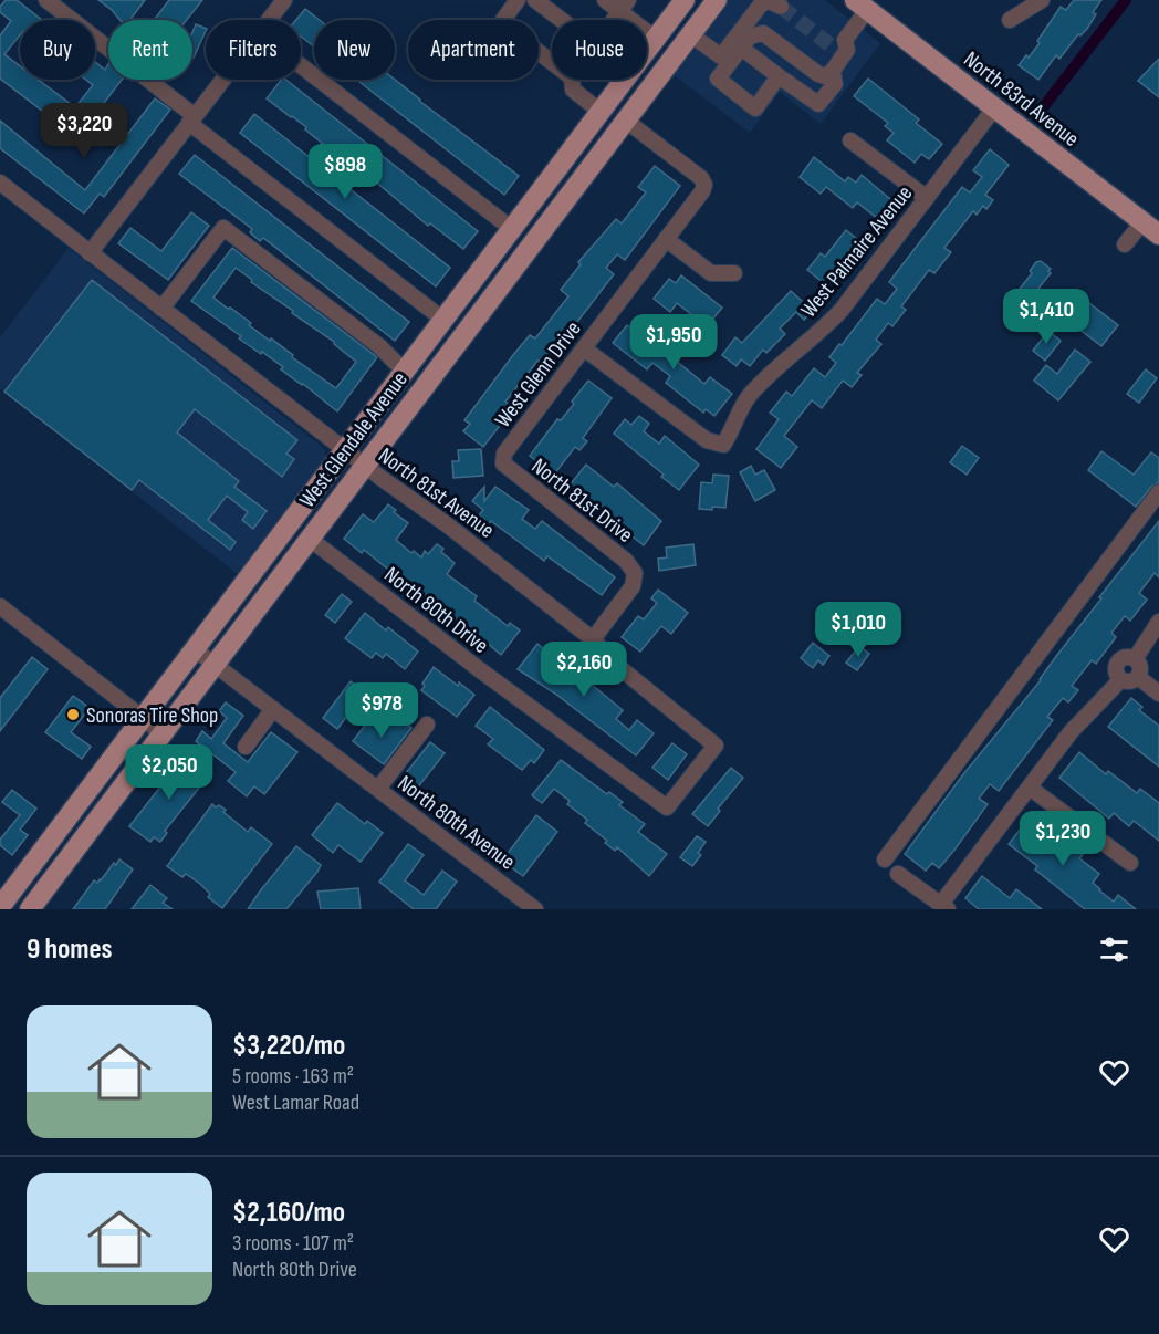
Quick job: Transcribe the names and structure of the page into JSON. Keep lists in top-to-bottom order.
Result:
{
  "streets": {
    "main road": ["North 83rd Avenue", "West Glendale Avenue"],
    "street": [
      "West Palmaire Avenue",
      "West Glenn Drive",
      "North 81st Avenue",
      "North 81st Drive",
      "North 80th Drive",
      "North 80th Avenue"
    ]
  },
  "crossings": [
    ["North 83rd Avenue", "West Palmaire Avenue"],
    ["West Palmaire Avenue", "West Glenn Drive"],
    ["West Glenn Drive", "West Glendale Avenue"],
    ["West Glenn Drive", "North 81st Drive"],
    ["West Glendale Avenue", "North 81st Avenue"],
    ["West Glendale Avenue", "North 80th Drive"],
    ["West Glendale Avenue", "North 80th Avenue"],
    ["North 81st Avenue", "North 81st Drive"],
    ["North 81st Avenue", "North 80th Drive"]
  ],
  "places": ["Sonoras Tire Shop"],
  "page": {
    "chip": [
      "Buy",
      "Rent",
      "Filters",
      "New",
      "Apartment",
      "House"
    ],
    "price": [
      "$3,220",
      "$898",
      "$1,410",
      "$1,950",
      "$1,010",
      "$2,160",
      "$978",
      "$2,050",
      "$1,230"
    ],
    "heading": "9 homes",
    "list": [
      {
        "name": "$3,220/mo",
        "note": "5 rooms · 163 m² · West Lamar Road"
      },
      {
        "name": "$2,160/mo",
        "note": "3 rooms · 107 m² · North 80th Drive"
      }
    ]
  }
}
